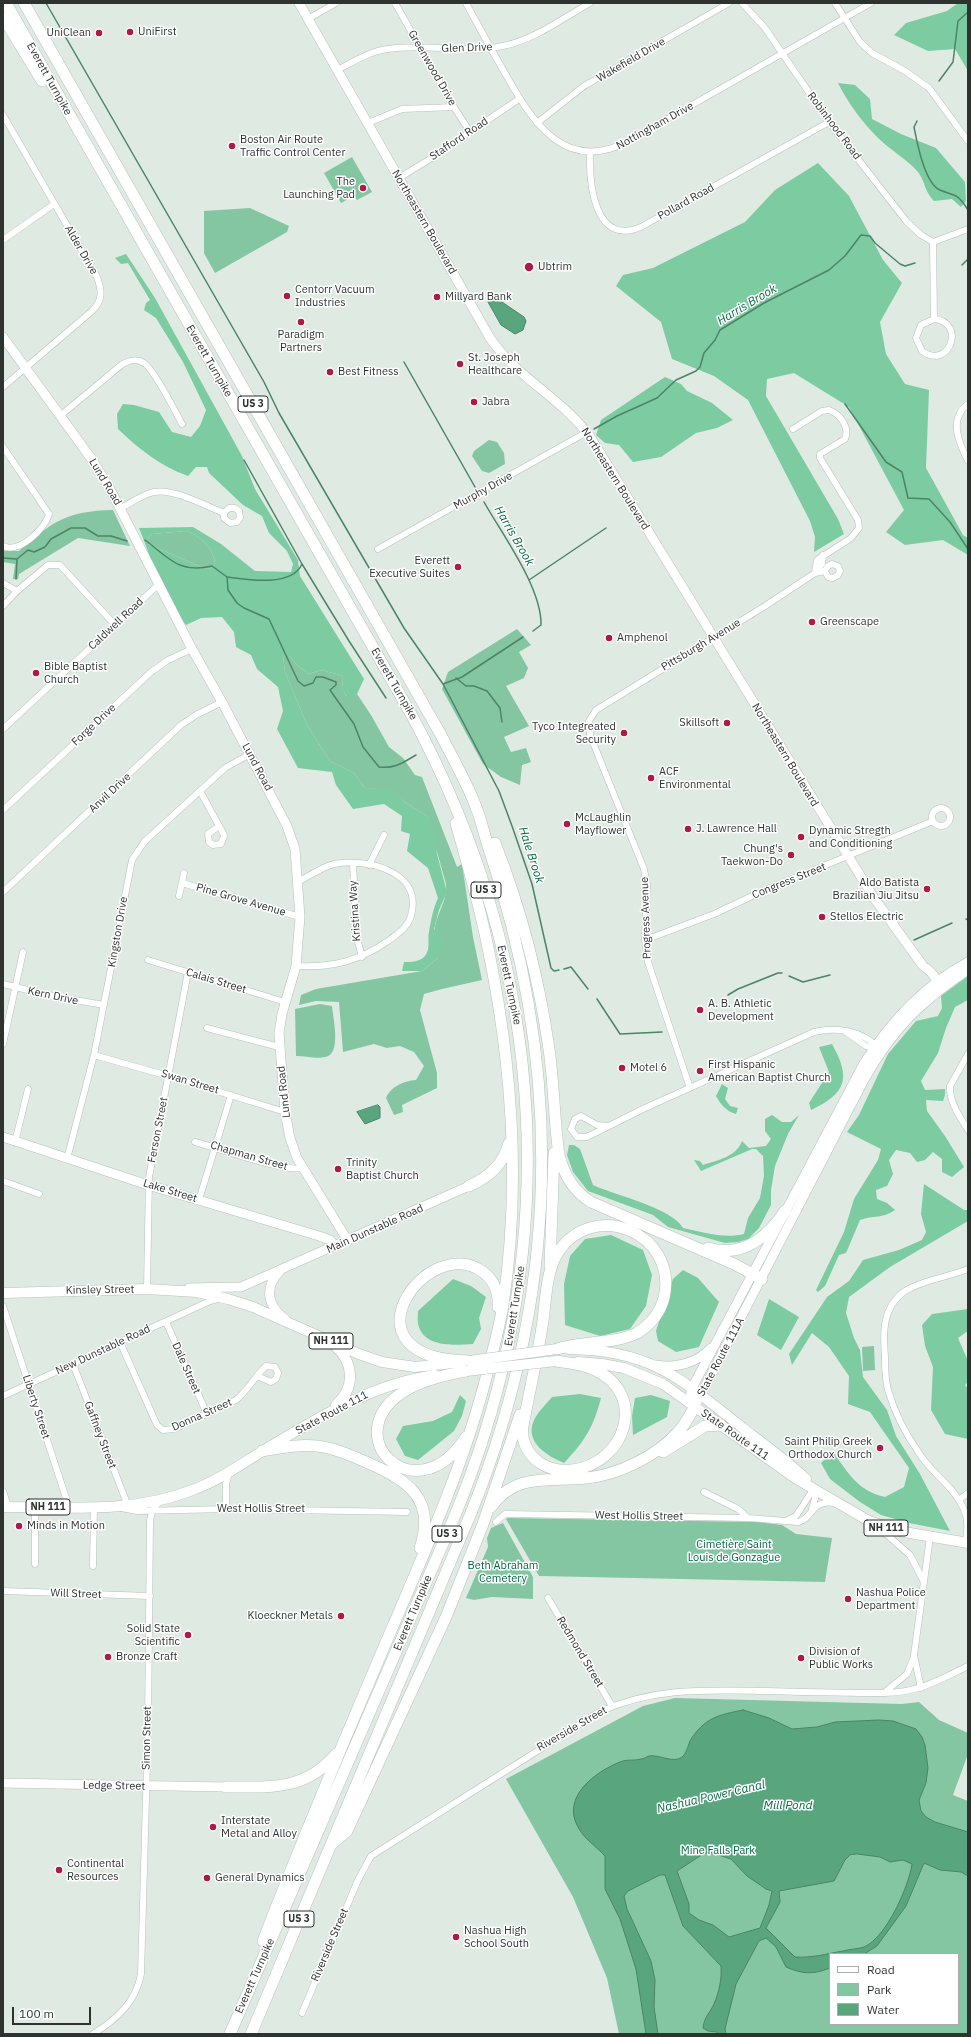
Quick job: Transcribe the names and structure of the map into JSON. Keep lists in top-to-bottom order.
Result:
{
  "streets": {
    "highway": ["Everett Turnpike", "US 3"],
    "main road": [
      "Kinsley Street",
      "NH 111",
      "State Route 111",
      "West Hollis Street"
    ],
    "street": [
      "Glen Drive",
      "Wakefield Drive",
      "Greenwood Drive",
      "Nottingham Drive",
      "Robinhood Road",
      "Stafford Road",
      "Pollard Road",
      "Northeastern Boulevard",
      "Alder Drive",
      "Lund Road",
      "Murphy Drive",
      "Caldwell Road",
      "Pittsburgh Avenue",
      "Forge Drive",
      "Anvil Drive",
      "Congress Street",
      "Pine Grove Avenue",
      "Kristina Way",
      "Progress Avenue",
      "Kingston Drive",
      "Calais Street",
      "Kern Drive",
      "Swan Street",
      "Ferson Street",
      "Chapman Street",
      "Lake Street",
      "Main Dunstable Road",
      "New Dunstable Road",
      "State Route 111A",
      "Dale Street",
      "Liberty Street",
      "Donna Street",
      "Gaffney Street",
      "Will Street",
      "Redmond Street",
      "Riverside Street",
      "Simon Street",
      "Ledge Street"
    ]
  },
  "crossings": [
    ["Glen Drive", "Greenwood Drive"],
    ["Glen Drive", "Nottingham Drive"],
    ["Glen Drive", "Northeastern Boulevard"],
    ["Wakefield Drive", "Nottingham Drive"],
    ["Greenwood Drive", "Stafford Road"],
    ["Nottingham Drive", "Robinhood Road"],
    ["Nottingham Drive", "Stafford Road"],
    ["Nottingham Drive", "Pollard Road"],
    ["Robinhood Road", "Pollard Road"],
    ["Stafford Road", "Northeastern Boulevard"],
    ["Northeastern Boulevard", "Murphy Drive"],
    ["Northeastern Boulevard", "Pittsburgh Avenue"],
    ["Northeastern Boulevard", "Congress Street"],
    ["Alder Drive", "Lund Road"],
    ["Lund Road", "Caldwell Road"],
    ["Lund Road", "Forge Drive"],
    ["Lund Road", "Anvil Drive"],
    ["Lund Road", "Pine Grove Avenue"],
    ["Lund Road", "Kingston Drive"],
    ["Lund Road", "Calais Street"],
    ["Lund Road", "Swan Street"],
    ["Lund Road", "Chapman Street"],
    ["Lund Road", "Main Dunstable Road"],
    ["Pittsburgh Avenue", "Progress Avenue"],
    ["Congress Street", "Progress Avenue"],
    ["Kingston Drive", "Kern Drive"],
    ["Kingston Drive", "Swan Street"],
    ["Kingston Drive", "Lake Street"],
    ["Calais Street", "Ferson Street"],
    ["Swan Street", "Ferson Street"],
    ["Ferson Street", "Lake Street"],
    ["Ferson Street", "Kinsley Street"],
    ["Lake Street", "Main Dunstable Road"],
    ["Main Dunstable Road", "Kinsley Street"],
    ["Kinsley Street", "State Route 111"],
    ["NH 111", "State Route 111"],
    ["NH 111", "West Hollis Street"],
    ["New Dunstable Road", "Dale Street"],
    ["New Dunstable Road", "Liberty Street"],
    ["New Dunstable Road", "State Route 111"],
    ["New Dunstable Road", "Donna Street"],
    ["New Dunstable Road", "Gaffney Street"],
    ["State Route 111A", "State Route 111"],
    ["Dale Street", "Donna Street"],
    ["Liberty Street", "West Hollis Street"],
    ["State Route 111", "Gaffney Street"],
    ["State Route 111", "West Hollis Street"],
    ["West Hollis Street", "Simon Street"],
    ["Will Street", "Simon Street"],
    ["Redmond Street", "Riverside Street"],
    ["Simon Street", "Ledge Street"]
  ],
  "water": [
    "Harris Brook",
    "Hale Brook",
    "Nashua Power Canal",
    "Mill Pond"
  ],
  "parks": ["Cimetière Saint Louis de Gonzague", "Beth Abraham Cemetery", "Mine Falls Park"],
  "places": [
    "UniFirst",
    "UniClean",
    "Boston Air Route Traffic Control Center",
    "The Launching Pad",
    "Ubtrim",
    "Centorr Vacuum Industries",
    "Millyard Bank",
    "Paradigm Partners",
    "St. Joseph Healthcare",
    "Best Fitness",
    "Jabra",
    "Everett Executive Suites",
    "Greenscape",
    "Amphenol",
    "Bible Baptist Church",
    "Skillsoft",
    "Tyco Integreated Security",
    "ACF Environmental",
    "McLaughlin Mayflower",
    "J. Lawrence Hall",
    "Dynamic Stregth and Conditioning",
    "Chung's Taekwon-Do",
    "Aldo Batista Brazilian Jiu Jitsu",
    "Stellos Electric",
    "A. B. Athletic Development",
    "Motel 6",
    "First Hispanic American Baptist Church",
    "Trinity Baptist Church",
    "Saint Philip Greek Orthodox Church",
    "Minds in Motion",
    "Nashua Police Department",
    "Kloeckner Metals",
    "Solid State Scientific",
    "Bronze Craft",
    "Division of Public Works",
    "Interstate Metal and Alloy",
    "Continental Resources",
    "General Dynamics",
    "Nashua High School South"
  ],
  "legend": ["Road", "Park", "Water"],
  "scale_bar": "100 m"
}
